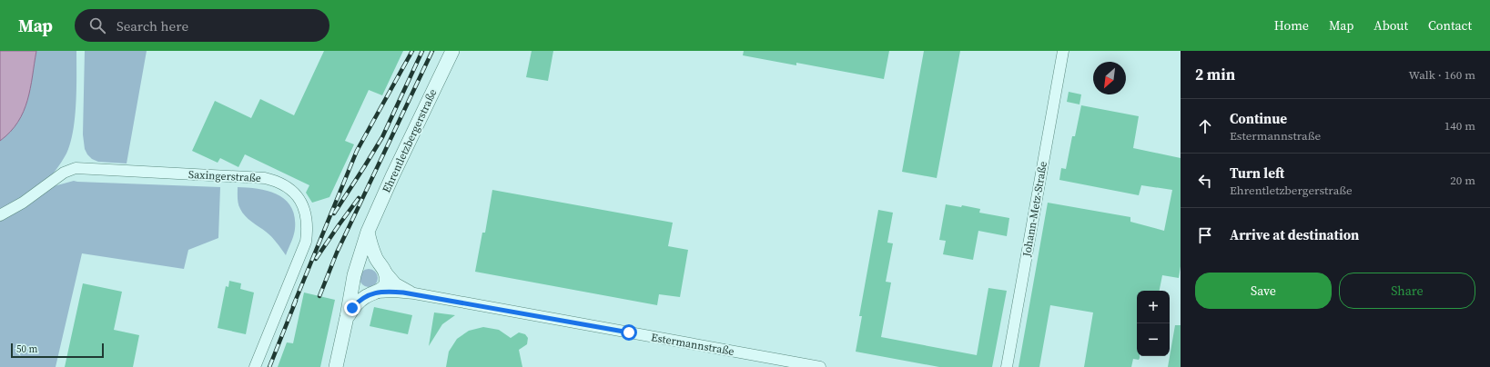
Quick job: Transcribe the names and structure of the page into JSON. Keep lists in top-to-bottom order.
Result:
{
  "streets": {
    "street": [
      "Ehrentletzbergerstraße",
      "Saxingerstraße",
      "Johann-Metz-Straße",
      "Estermannstraße"
    ]
  },
  "crossings": [
    ["Ehrentletzbergerstraße", "Estermannstraße"]
  ],
  "scale_bar": "50 m",
  "north": "bottom left",
  "page": {
    "header": "Map",
    "search": "Search here",
    "nav": [
      "Home",
      "Map",
      "About",
      "Contact"
    ],
    "heading": ["2 min", "Walk · 160 m"],
    "list": [
      ["Continue", "Estermannstraße", "140 m"],
      ["Turn left", "Ehrentletzbergerstraße", "20 m"],
      "Arrive at destination"
    ],
    "buttons": ["Save", "Share"],
    "map_buttons": ["+", "−"],
    "scale": "50 m"
  }
}
